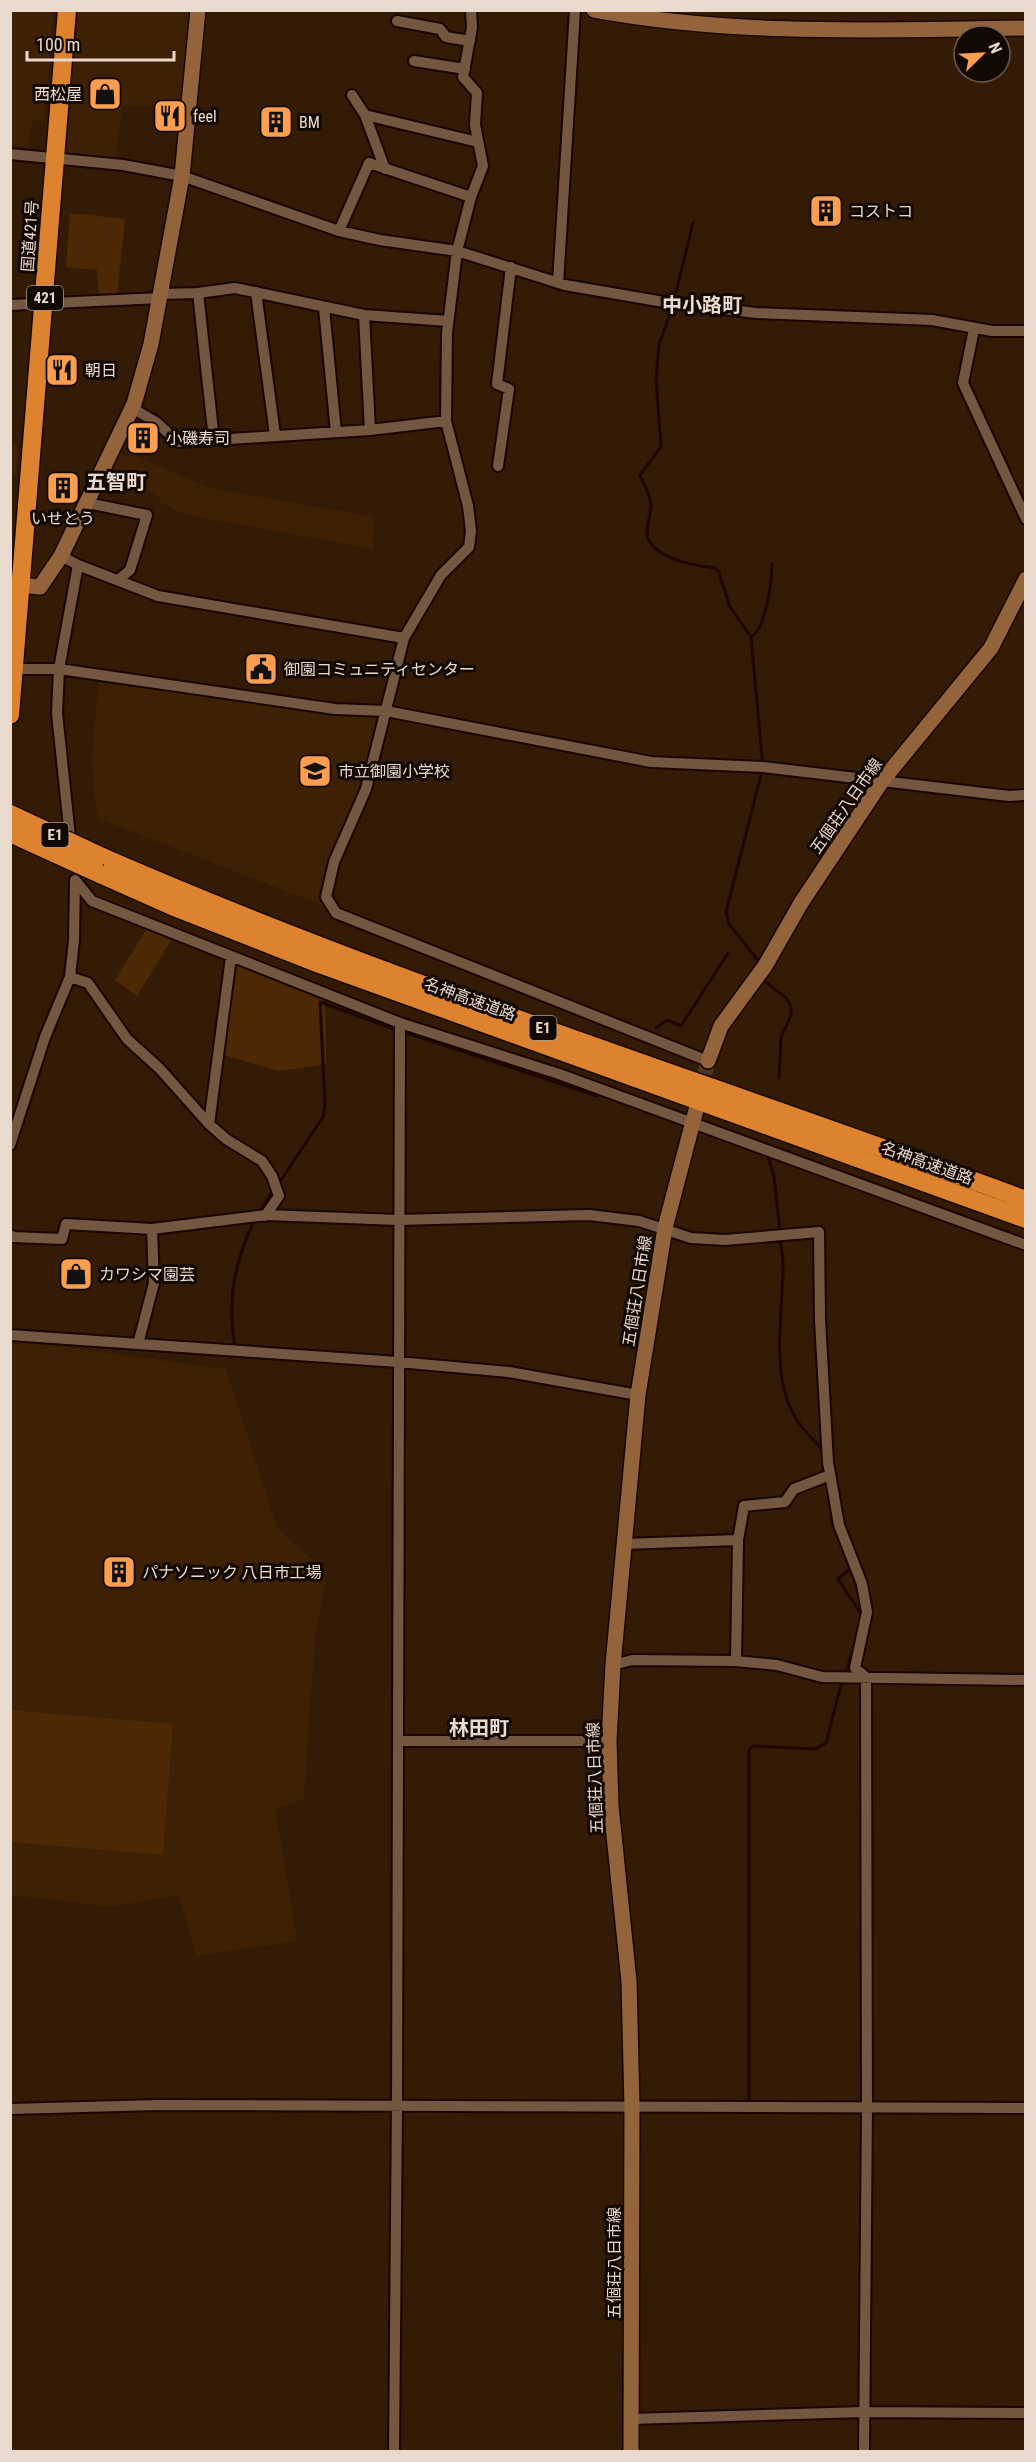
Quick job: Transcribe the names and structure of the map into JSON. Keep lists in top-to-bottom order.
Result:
{
  "streets": {
    "highway": [
      "国道421号",
      "421",
      "E1",
      "名神高速道路"
    ],
    "main road": ["五個荘八日市線"]
  },
  "districts": ["中小路町", "五智町", "林田町"],
  "places": {
    "shop": ["西松屋", "カワシマ園芸"],
    "restaurant": ["feel", "朝日"],
    "building": [
      "BM",
      "コストコ",
      "小磯寿司",
      "いせとう",
      "パナソニック 八日市工場"
    ],
    "public building": ["御園コミュニティセンター"],
    "school or university": ["市立御園小学校"]
  },
  "scale_bar": "100 m",
  "north": "top right"
}
